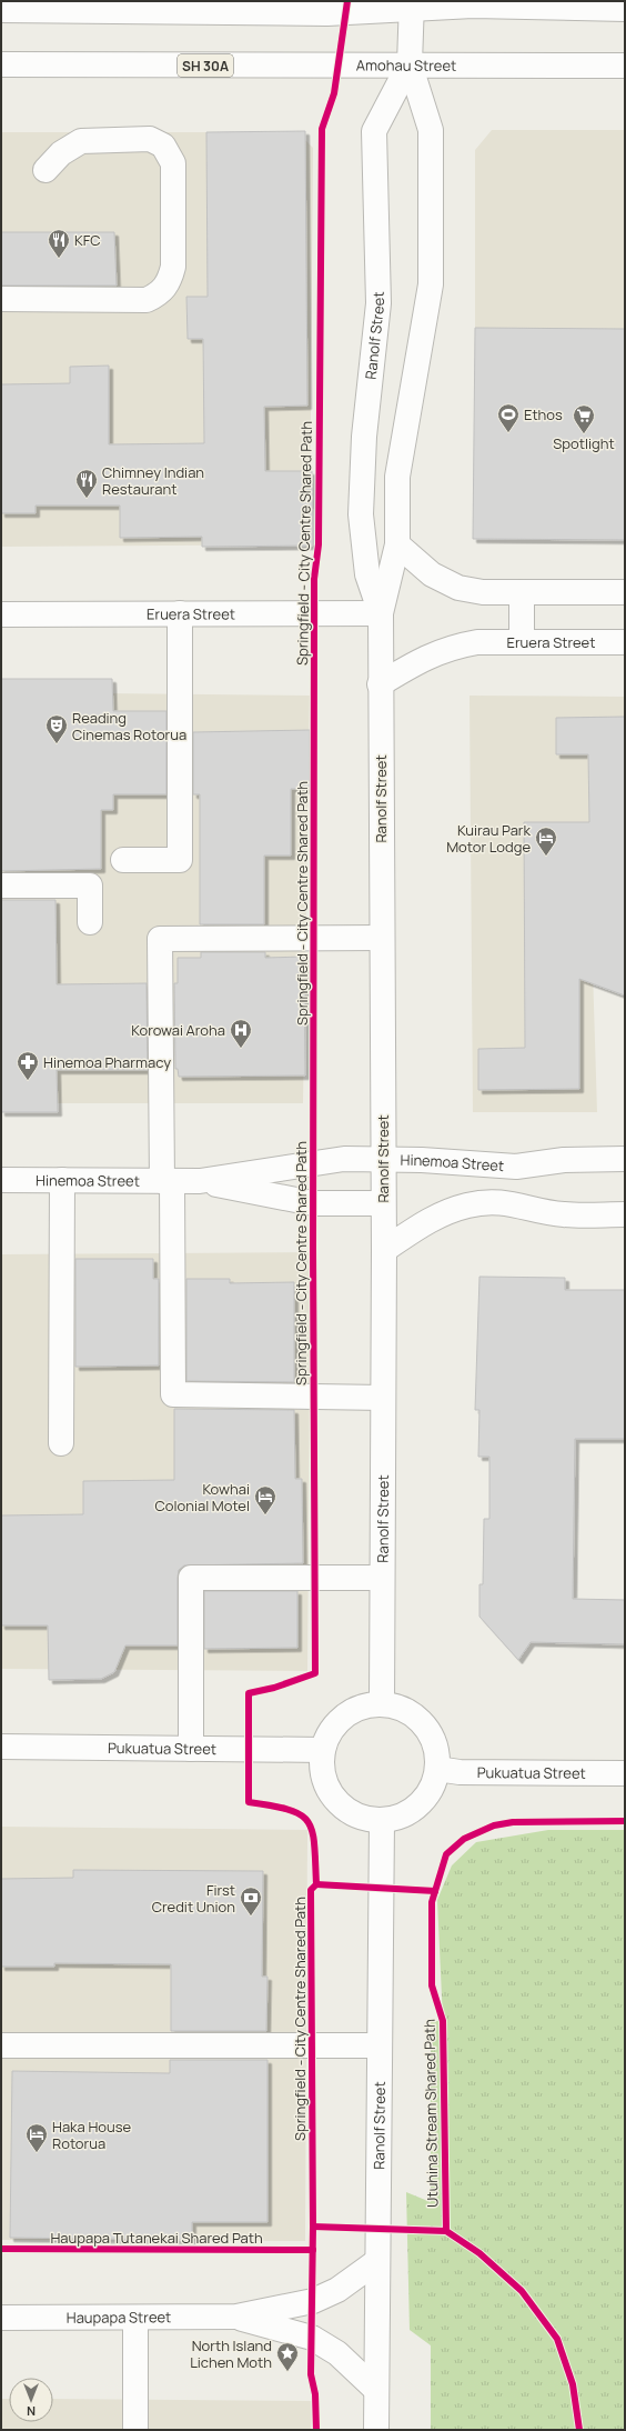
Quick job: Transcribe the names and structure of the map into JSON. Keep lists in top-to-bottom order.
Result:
{
  "streets": {
    "main road": [
      "SH 30A",
      "Amohau Street",
      "Ranolf Street",
      "Eruera Street",
      "Hinemoa Street",
      "Pukuatua Street",
      "Haupapa Street"
    ],
    "cycle path": ["Springfield - City Centre Shared Path", "Utuhina Stream Shared Path", "Haupapa Tutanekai Shared Path"]
  },
  "crossings": [
    ["Amohau Street", "Ranolf Street"],
    ["Ranolf Street", "Eruera Street"],
    ["Ranolf Street", "Hinemoa Street"],
    ["Ranolf Street", "Pukuatua Street"],
    ["Ranolf Street", "Haupapa Street"]
  ],
  "places": {
    "restaurant": ["KFC", "Chimney Indian Restaurant"],
    "sports": ["Ethos"],
    "supermarket": ["Spotlight"],
    "theatre": ["Reading Cinemas Rotorua"],
    "hotel": ["Kuirau Park Motor Lodge", "Kowhai Colonial Motel", "Haka House Rotorua"],
    "hospital": ["Korowai Aroha"],
    "pharmacy": ["Hinemoa Pharmacy"],
    "bank": ["First Credit Union"],
    "place": ["North Island Lichen Moth"]
  },
  "north": "bottom"
}
